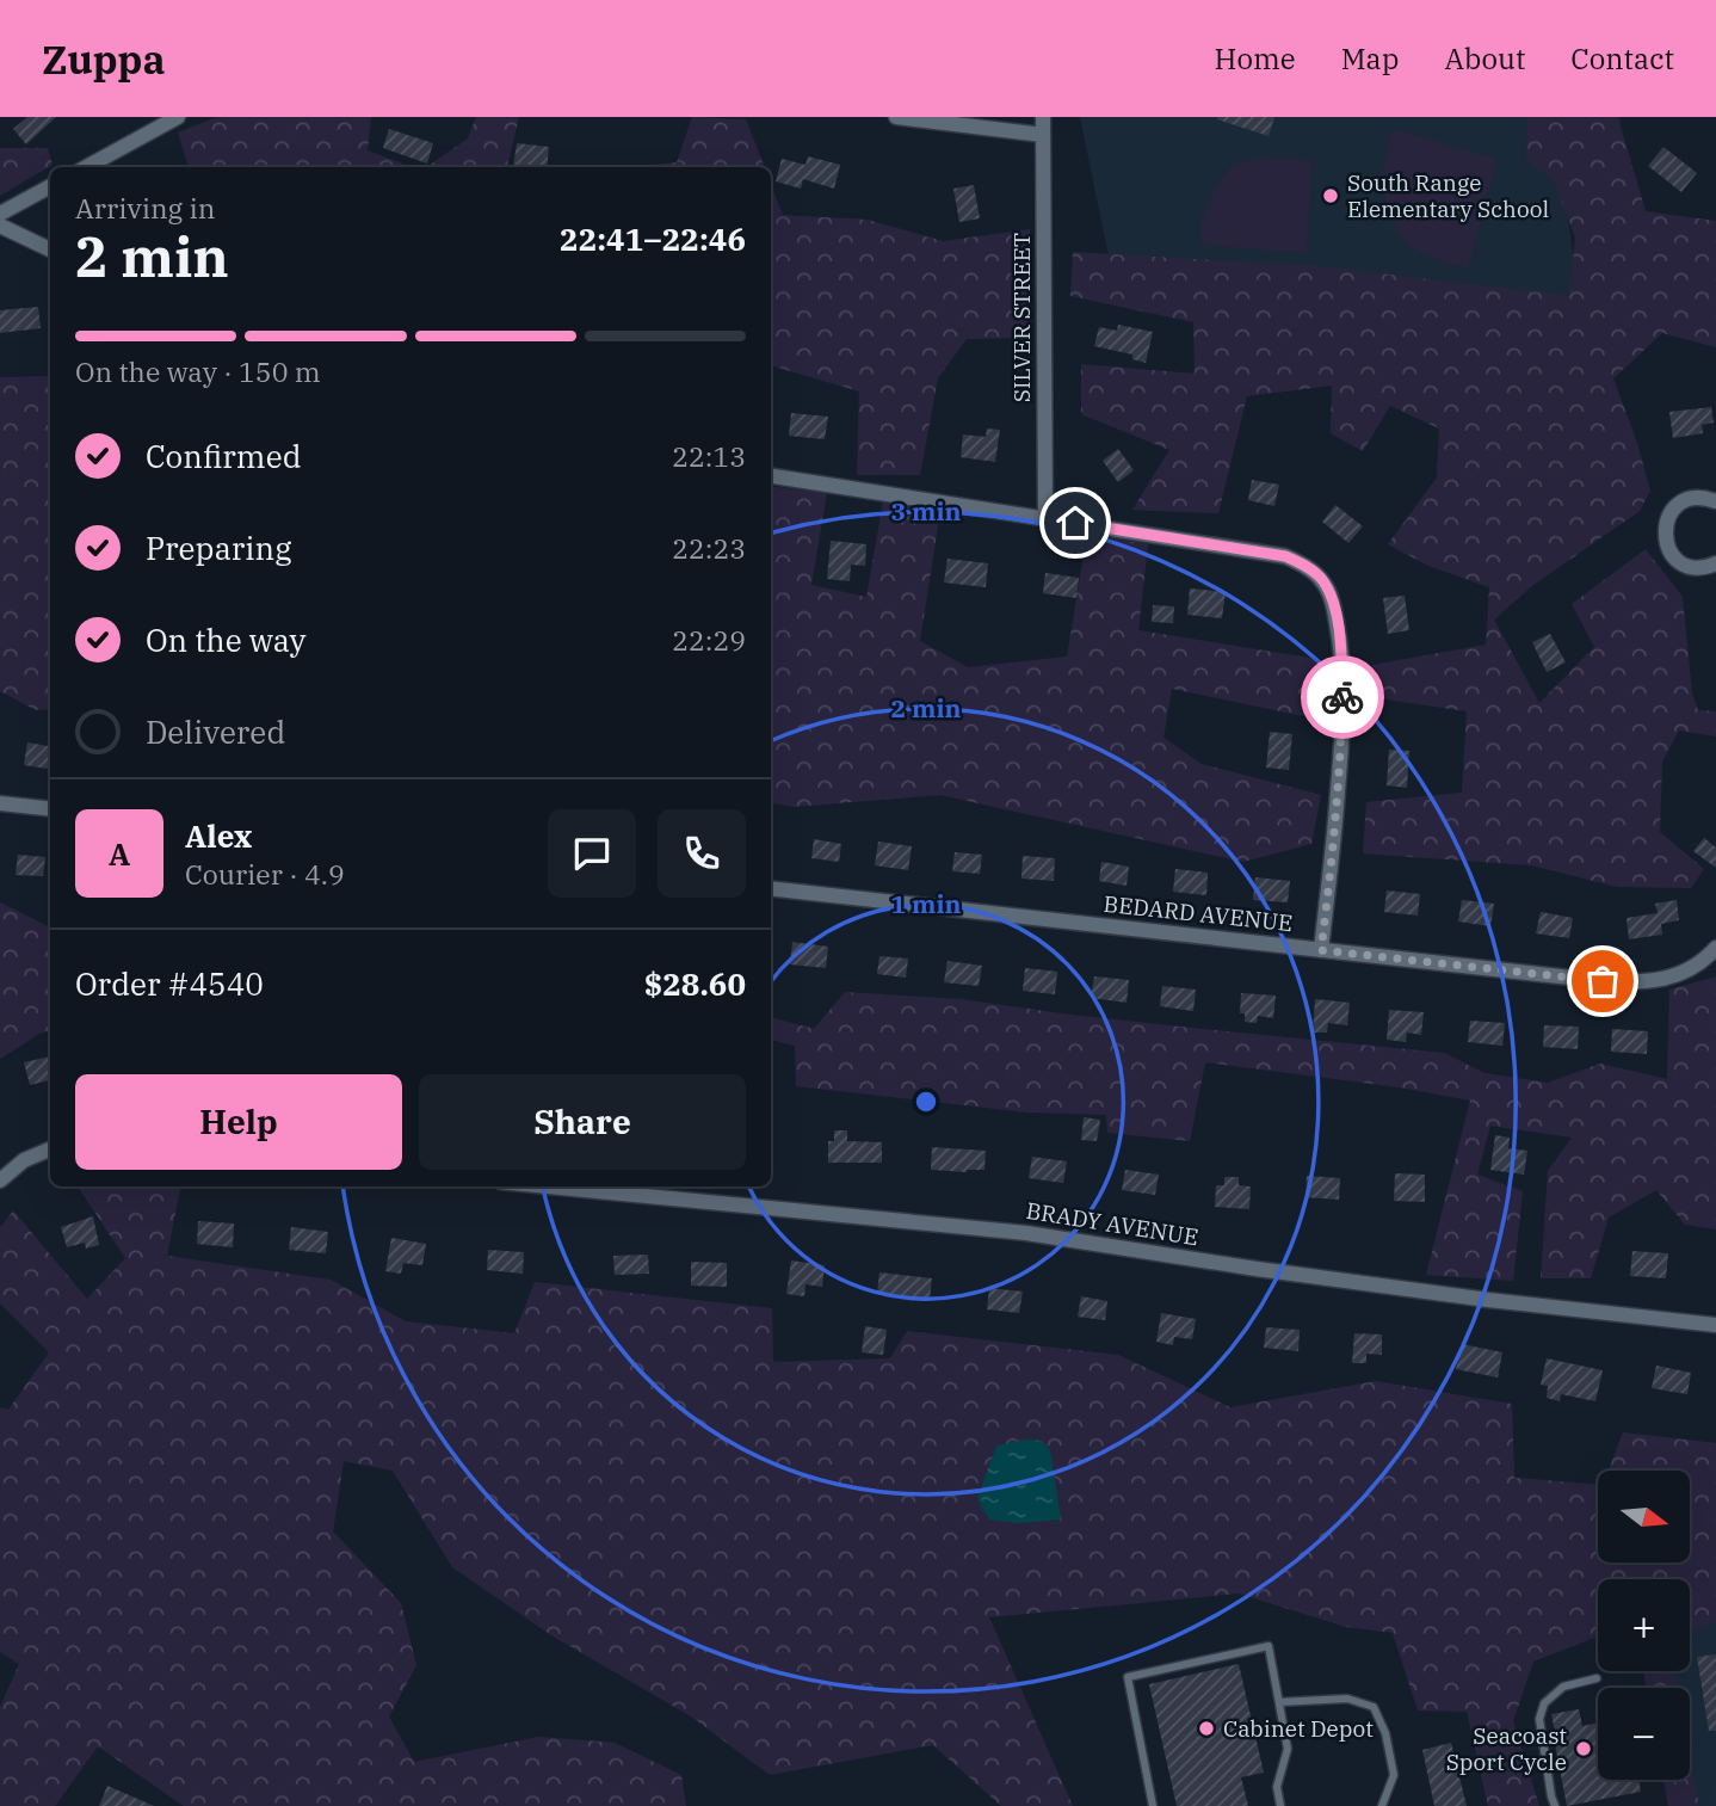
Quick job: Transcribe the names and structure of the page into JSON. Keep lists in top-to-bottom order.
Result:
{
  "streets": {
    "street": ["SILVER STREET", "BEDARD AVENUE", "BRADY AVENUE"]
  },
  "places": ["South Range Elementary School", "Cabinet Depot", "Seacoast Sport Cycle"],
  "north": "right",
  "page": {
    "header": "Zuppa",
    "nav": [
      "Home",
      "Map",
      "About",
      "Contact"
    ],
    "heading": ["2 min", "Arriving in", "22:41–22:46"],
    "panel": [
      "Alex",
      "Courier · 4.9",
      "Order #4540",
      "$28.60"
    ],
    "bar": "On the way · 150 m",
    "list": [
      ["Confirmed", "22:13"],
      ["Preparing", "22:23"],
      ["On the way", "22:29"],
      "Delivered"
    ],
    "round": "A",
    "buttons": ["Help", "Share"],
    "map_buttons": ["+", "−"]
  },
  "rings": ["3 min", "2 min", "1 min"]
}
